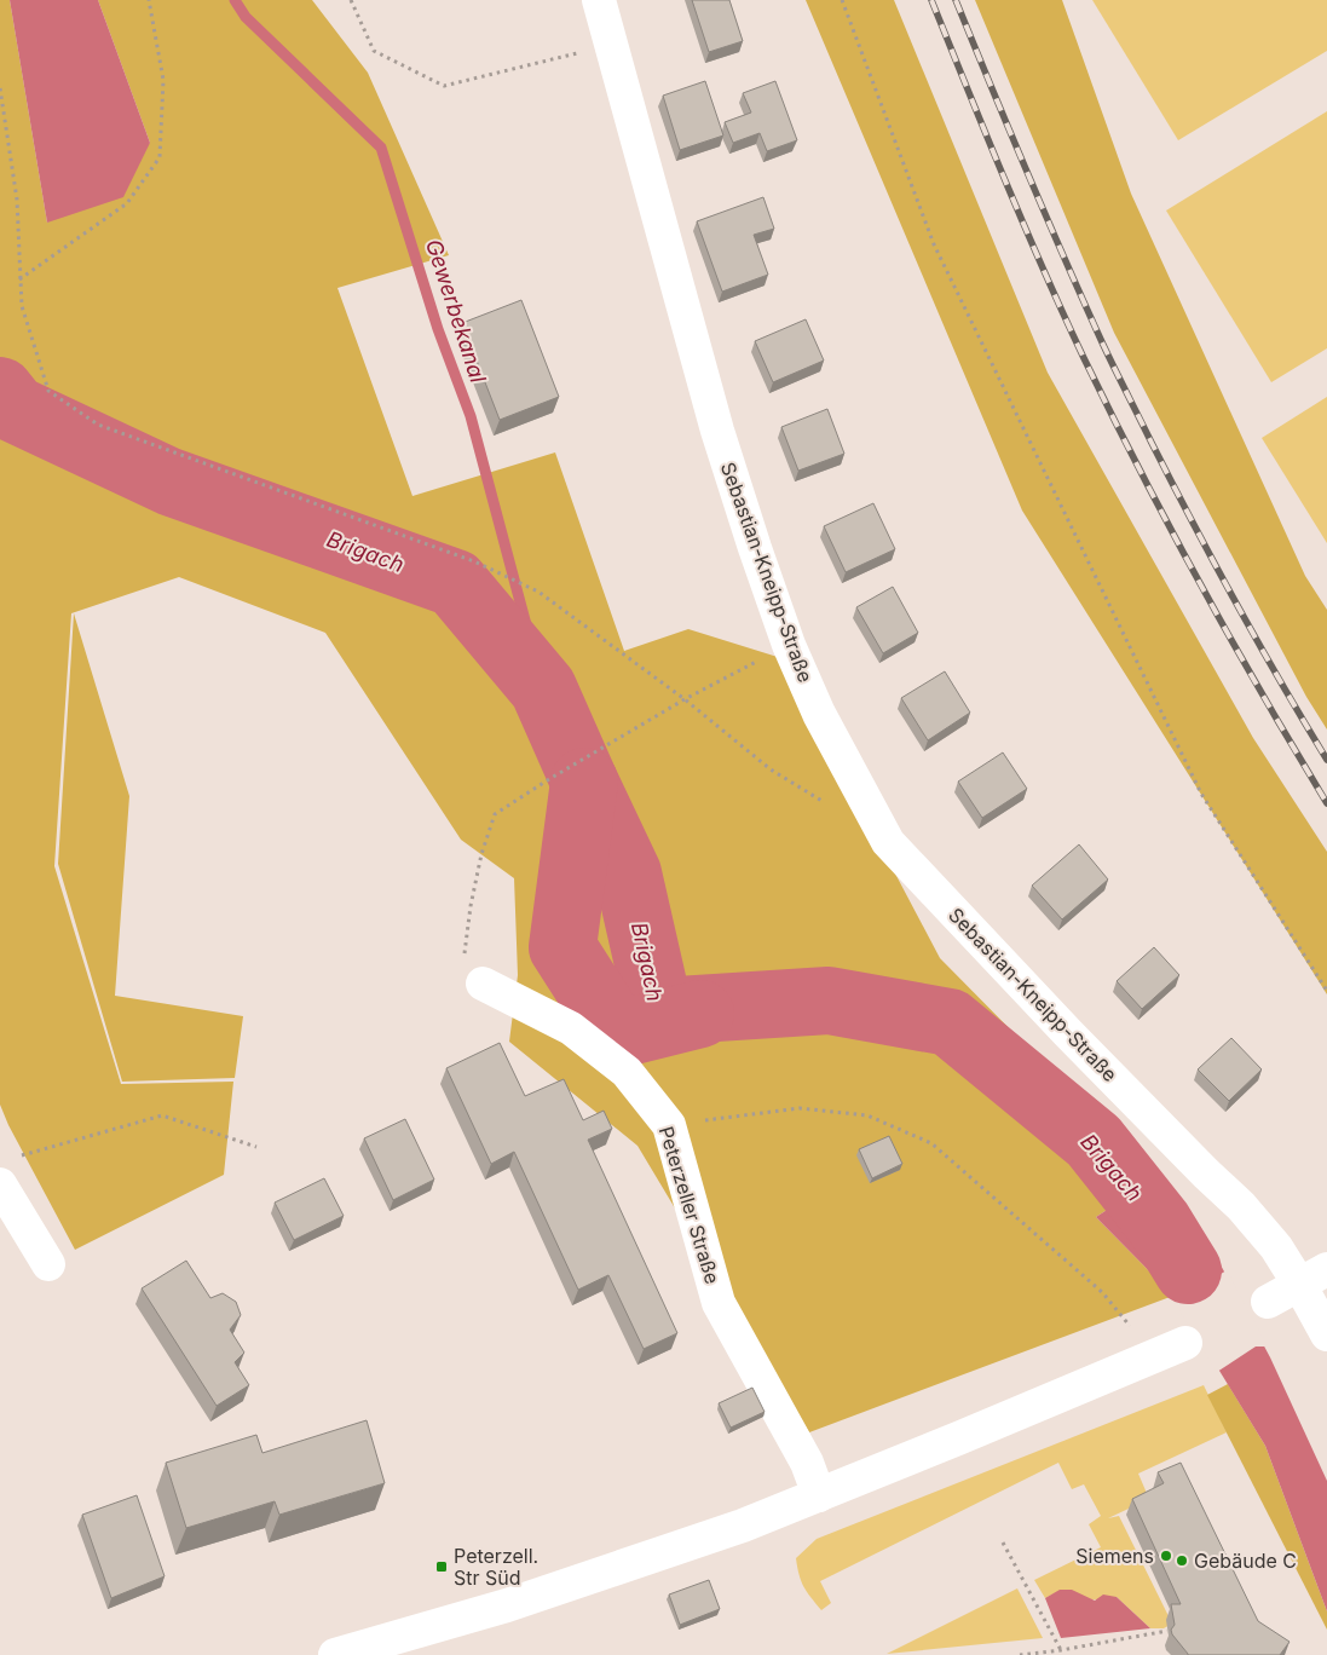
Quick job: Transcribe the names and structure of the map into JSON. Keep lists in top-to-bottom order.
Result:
{
  "streets": {
    "street": ["Sebastian-Kneipp-Straße", "Peterzeller Straße"]
  },
  "water": ["Gewerbekanal", "Brigach"],
  "places": {
    "other": ["Siemens", "Gebäude C"],
    "transit": ["Peterzell. Str Süd"]
  }
}
